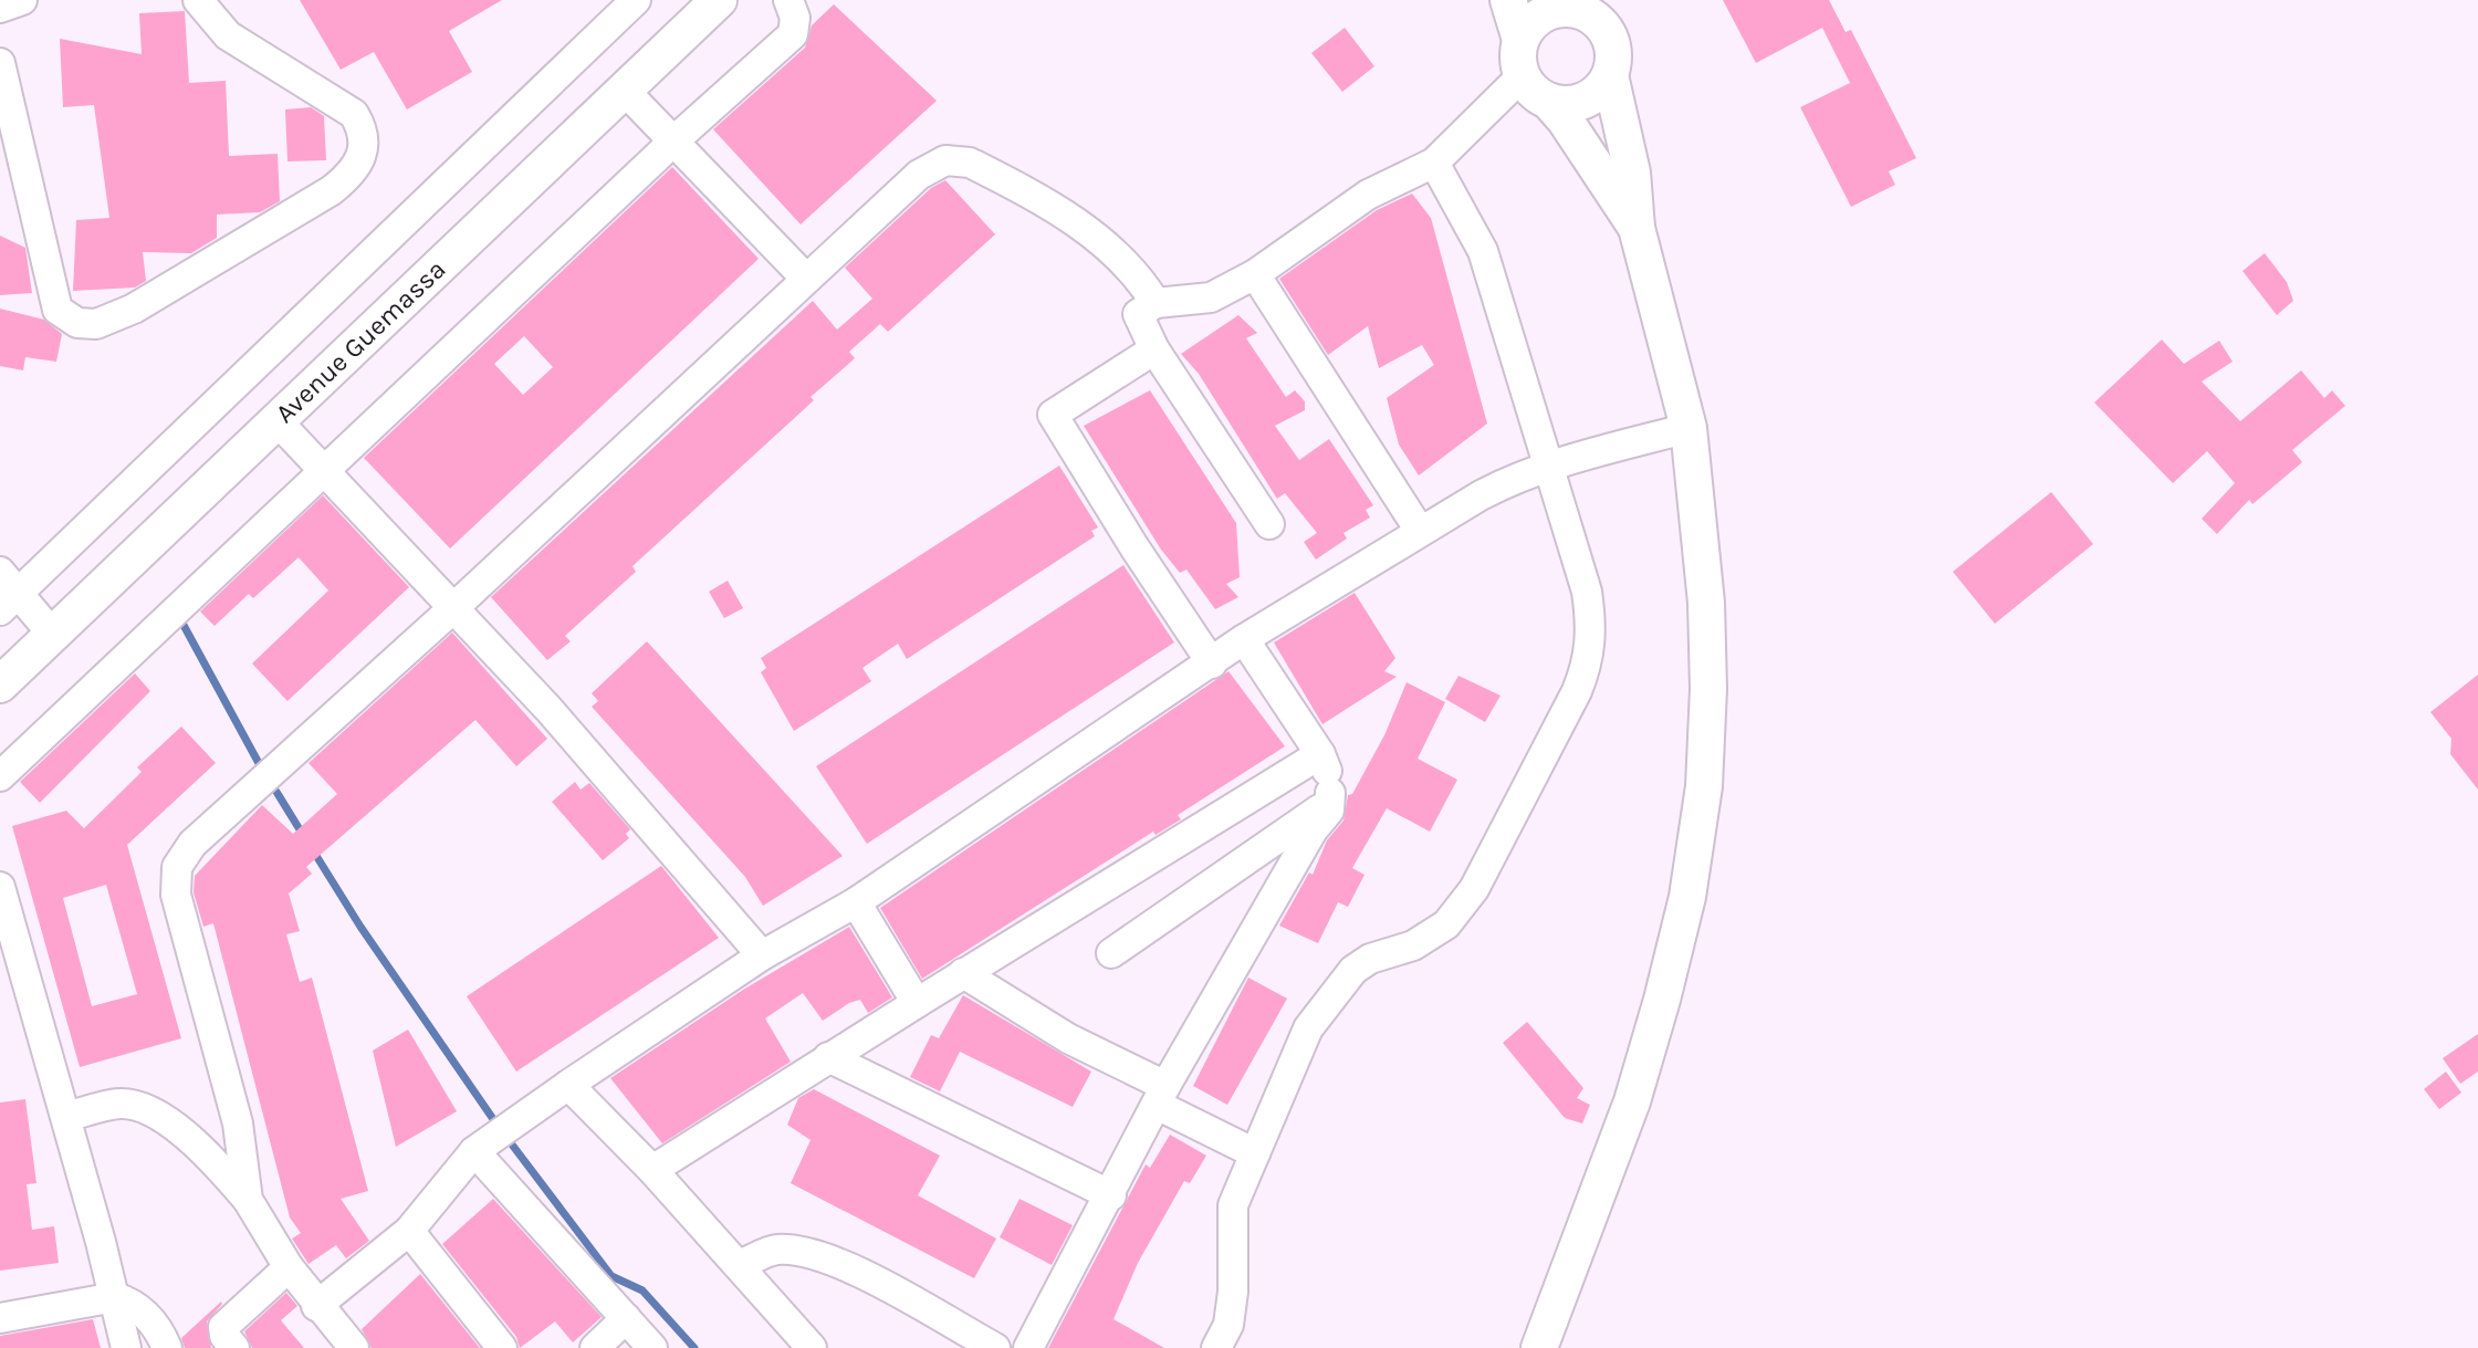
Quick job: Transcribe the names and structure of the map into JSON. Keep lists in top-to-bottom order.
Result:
{
  "streets": {
    "main road": ["Avenue Guemassa"]
  }
}
